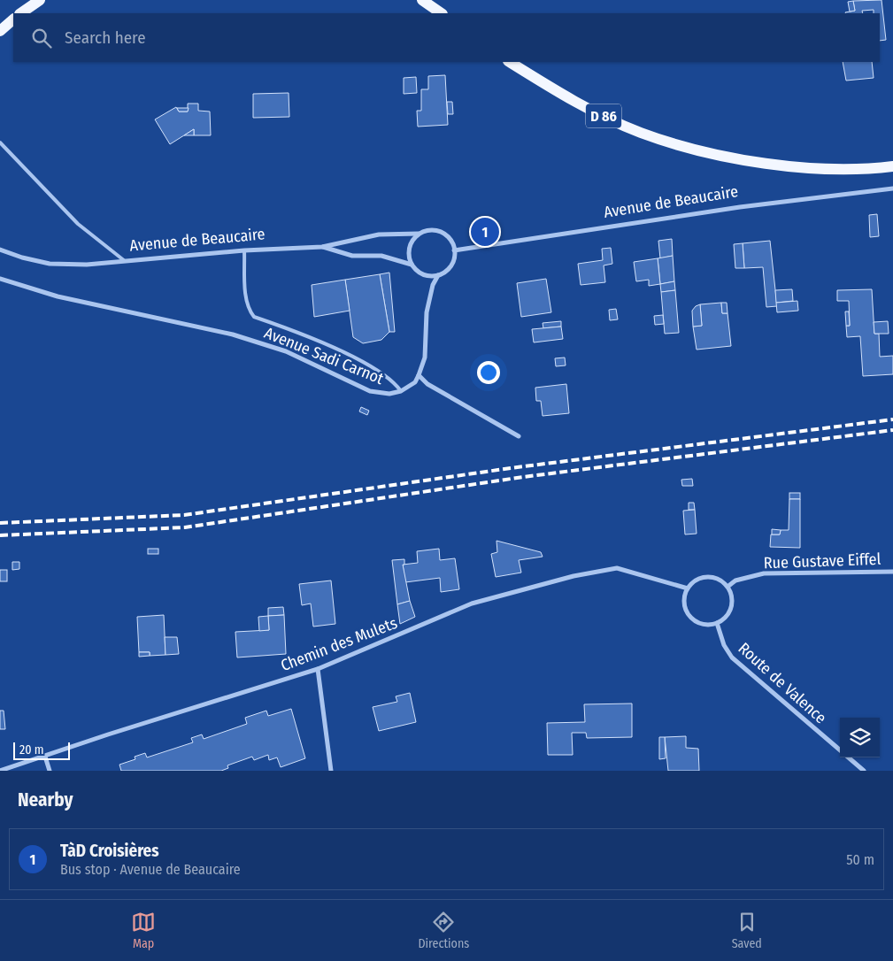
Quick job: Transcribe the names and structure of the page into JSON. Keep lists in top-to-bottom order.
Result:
{
  "streets": {
    "main road": ["D 86"],
    "street": [
      "Avenue de Beaucaire",
      "Avenue Sadi Carnot",
      "Rue Gustave Eiffel",
      "Chemin des Mulets",
      "Route de Valence"
    ]
  },
  "crossings": [
    ["Avenue de Beaucaire", "Avenue Sadi Carnot"],
    ["Rue Gustave Eiffel", "Chemin des Mulets"],
    ["Rue Gustave Eiffel", "Route de Valence"],
    ["Chemin des Mulets", "Route de Valence"]
  ],
  "scale_bar": "20 m",
  "page": {
    "search": "Search here",
    "pins": "1",
    "scale": "20 m",
    "heading": "Nearby",
    "list": [
      {
        "mark": "1",
        "name": "TàD Croisières",
        "note": "Bus stop · Avenue de Beaucaire",
        "value": "50 m"
      }
    ],
    "nav": ["Map", "Directions", "Saved"]
  }
}
